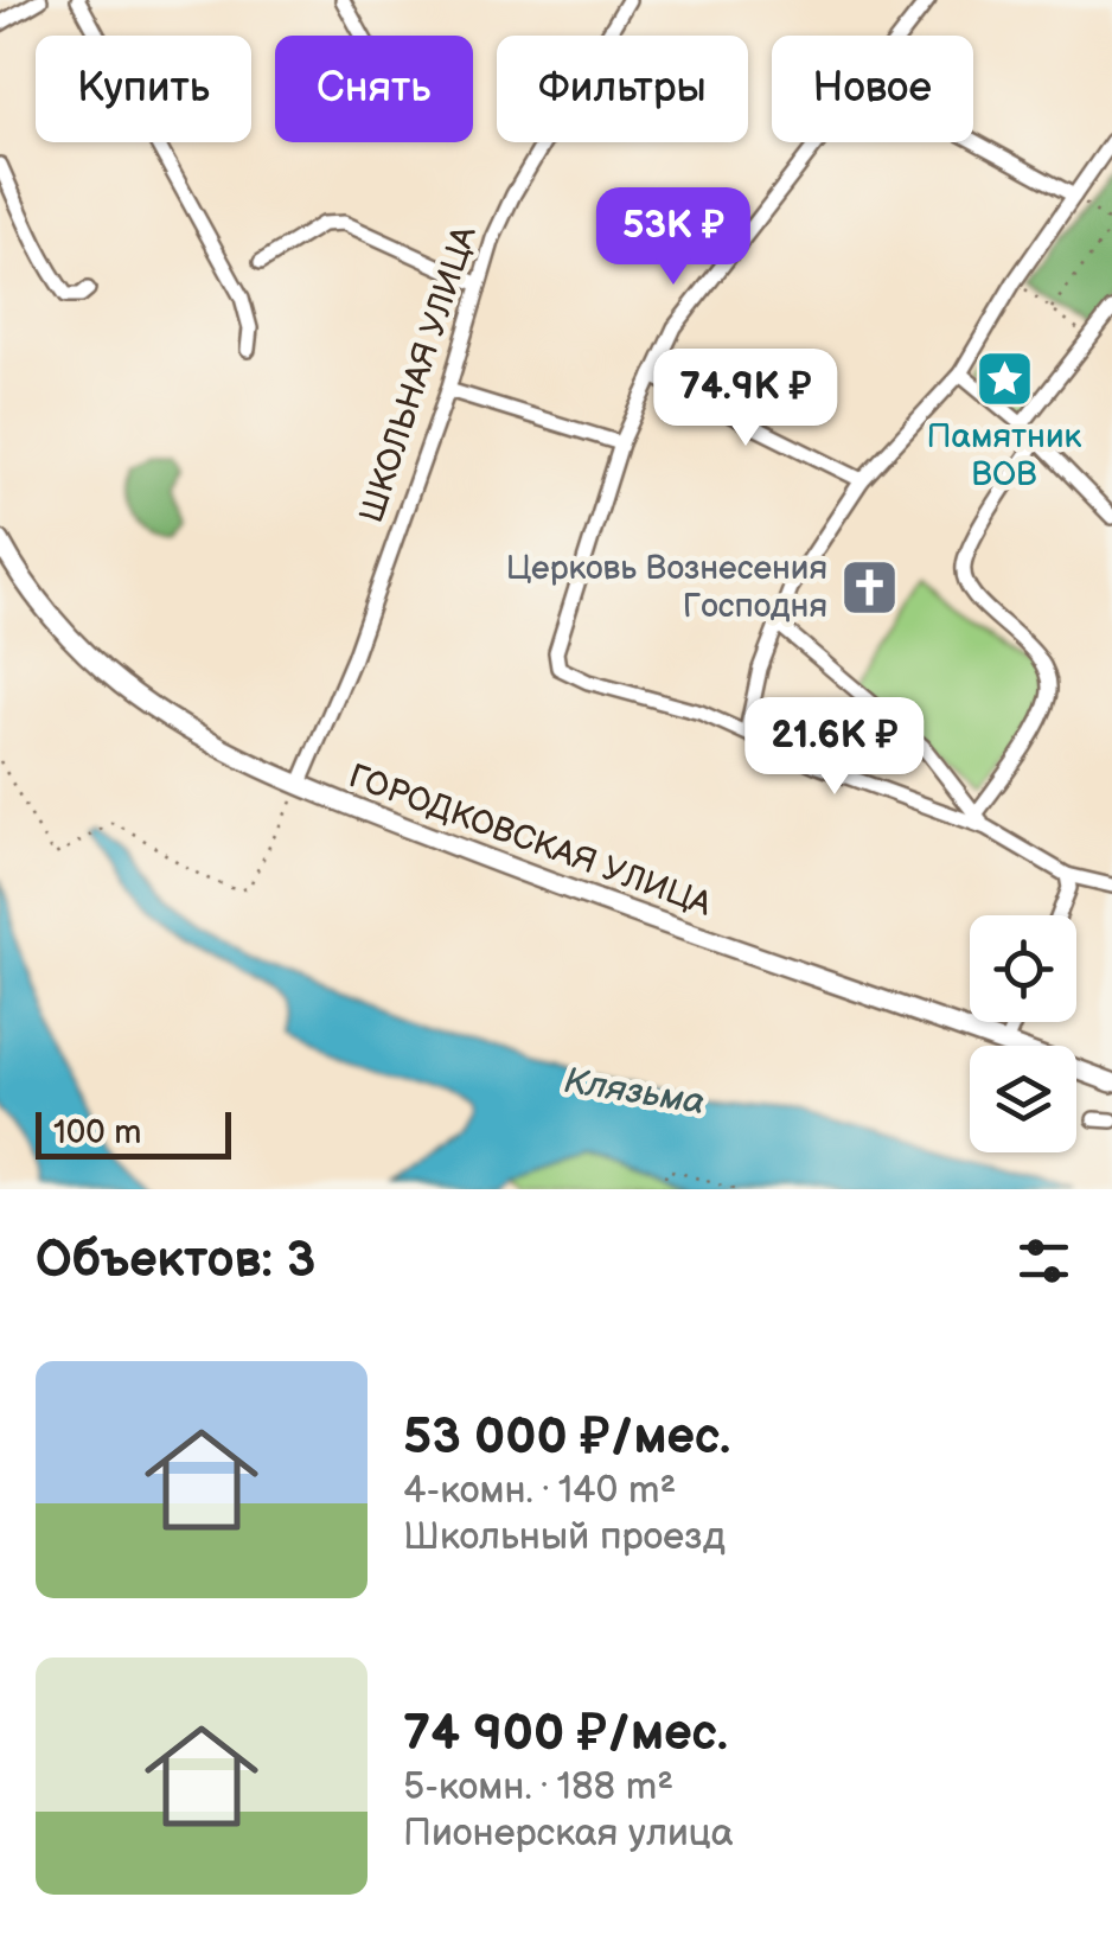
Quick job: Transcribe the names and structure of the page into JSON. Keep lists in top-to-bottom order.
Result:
{
  "streets": {
    "main road": ["ГОРОДКОВСКАЯ УЛИЦА"],
    "street": ["ШКОЛЬНАЯ УЛИЦА"]
  },
  "crossings": [
    ["ШКОЛЬНАЯ УЛИЦА", "ГОРОДКОВСКАЯ УЛИЦА"]
  ],
  "water": ["Клязьма"],
  "places": {
    "place": ["Памятник ВОВ"],
    "church": ["Церковь Вознесения Господня"]
  },
  "scale_bar": "100 m",
  "page": {
    "chip": [
      "Купить",
      "Снять",
      "Фильтры",
      "Новое"
    ],
    "price": ["53K ₽", "74.9K ₽", "21.6K ₽"],
    "scale": "100 m",
    "heading": "Объектов: 3",
    "list": [
      {
        "name": "53 000 ₽/мес.",
        "note": "4-комн. · 140 m² · Школьный проезд"
      },
      {
        "name": "74 900 ₽/мес.",
        "note": "5-комн. · 188 m² · Пионерская улица"
      }
    ]
  }
}
